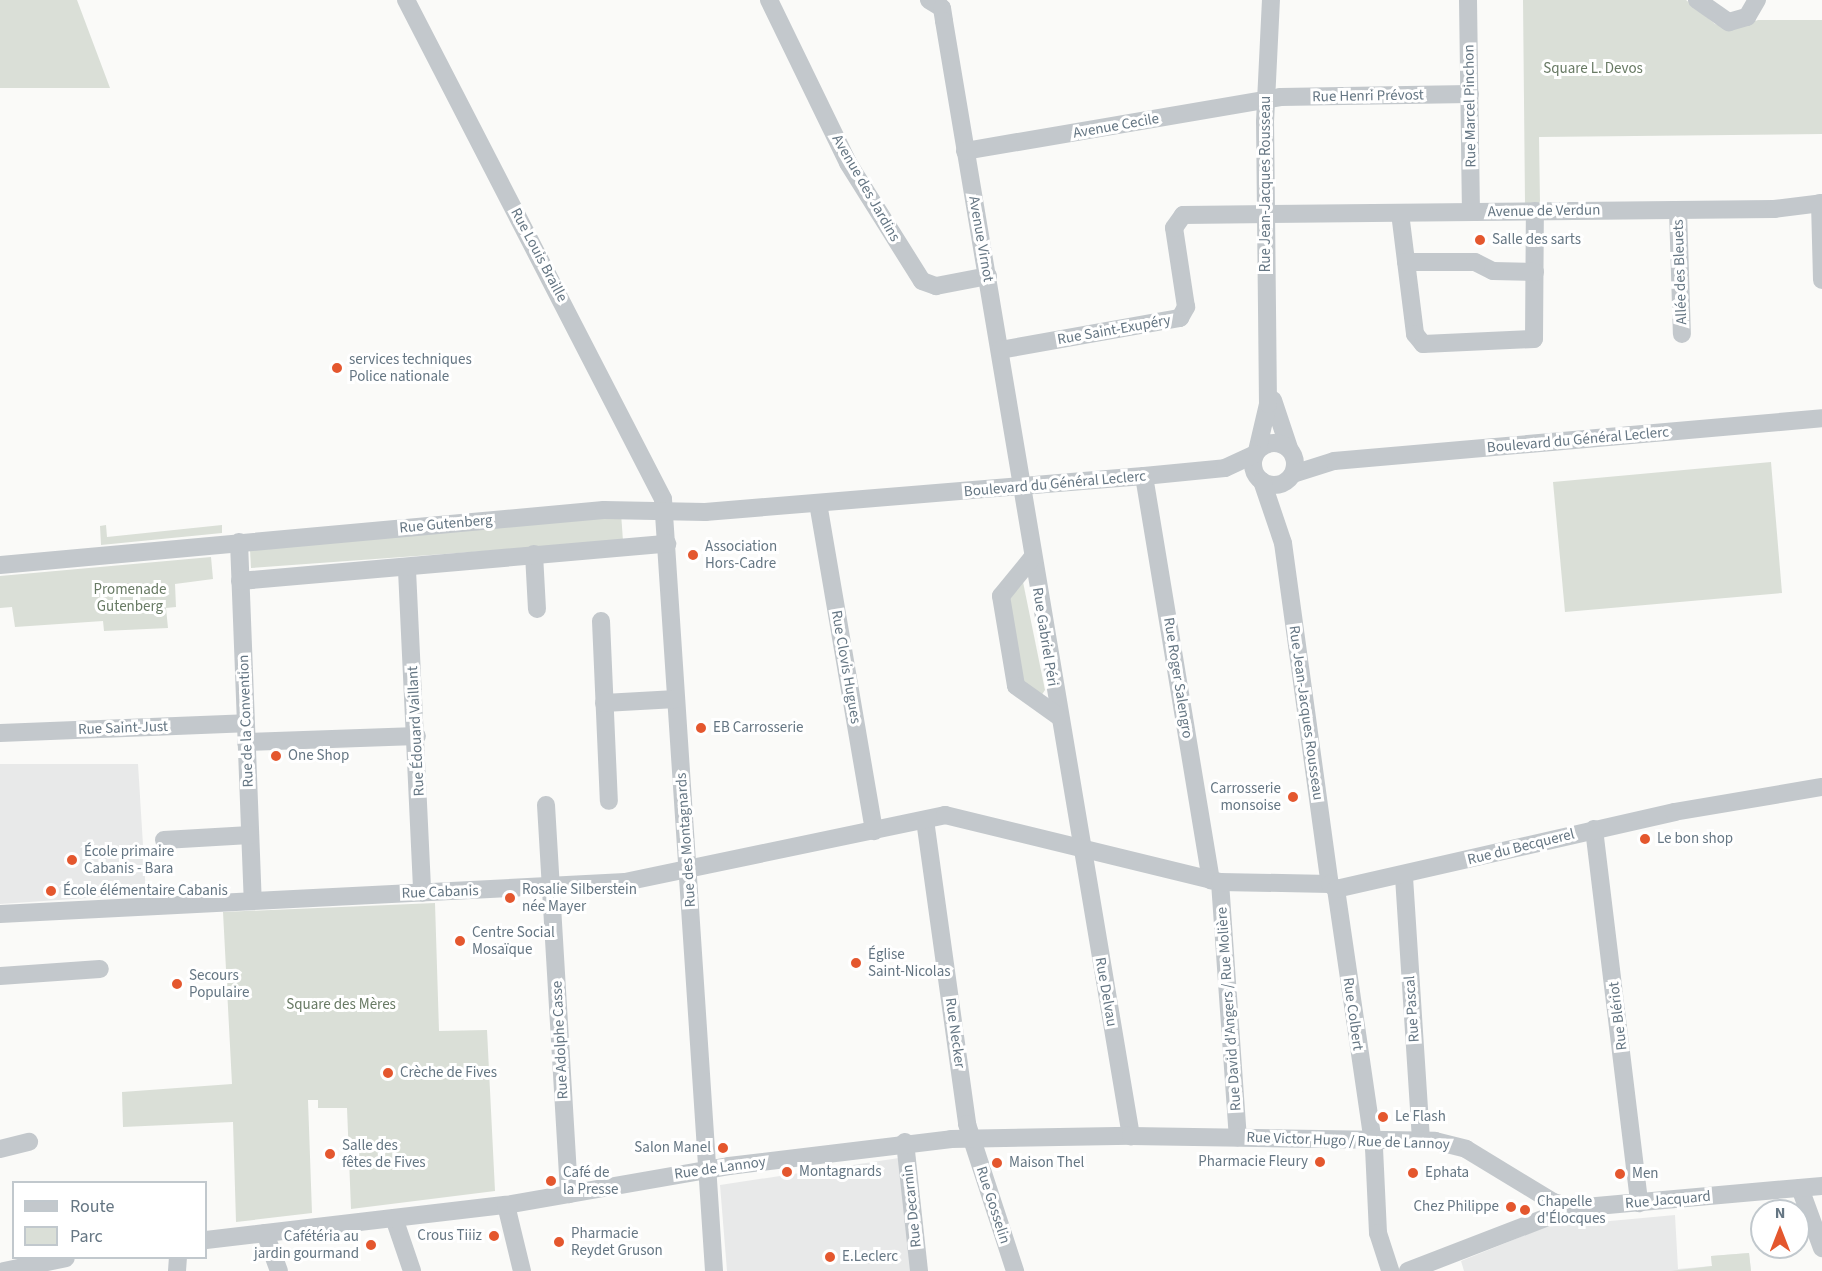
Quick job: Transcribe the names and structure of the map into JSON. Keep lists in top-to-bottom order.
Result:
{
  "streets": {
    "street": [
      "Rue Henri Prévost",
      "Rue Marcel Pinchon",
      "Avenue Cecile",
      "Rue Jean-Jacques Rousseau",
      "Avenue des Jardins",
      "Avenue de Verdun",
      "Avenue Virnot",
      "Rue Louis Braille",
      "Allée des Bleuets",
      "Rue Saint-Exupéry",
      "Boulevard du Général Leclerc",
      "Rue Gutenberg",
      "Rue Gabriel Péri",
      "Rue Clovis Hugues",
      "Rue Roger Salengro",
      "Rue de la Convention",
      "Rue Saint-Just",
      "Rue Édouard Vaillant",
      "Rue des Montagnards",
      "Rue du Becquerel",
      "Rue Cabanis",
      "Rue Delvau",
      "Rue David d'Angers / Rue Molière",
      "Rue Pascal",
      "Rue Colbert",
      "Rue Blériot",
      "Rue Necker",
      "Rue Adolphe Casse",
      "Rue Victor Hugo / Rue de Lannoy",
      "Rue de Lannoy",
      "Rue Jacquard",
      "Rue Gosselin",
      "Rue Decarnin"
    ]
  },
  "crossings": [
    ["Rue Henri Prévost", "Rue Marcel Pinchon"],
    ["Rue Henri Prévost", "Avenue Cecile"],
    ["Rue Henri Prévost", "Rue Jean-Jacques Rousseau"],
    ["Rue Marcel Pinchon", "Avenue de Verdun"],
    ["Avenue Cecile", "Rue Jean-Jacques Rousseau"],
    ["Avenue Cecile", "Avenue Virnot"],
    ["Rue Jean-Jacques Rousseau", "Avenue de Verdun"],
    ["Rue Jean-Jacques Rousseau", "Rue Saint-Exupéry"],
    ["Rue Jean-Jacques Rousseau", "Boulevard du Général Leclerc"],
    ["Rue Jean-Jacques Rousseau", "Rue du Becquerel"],
    ["Rue Jean-Jacques Rousseau", "Rue Colbert"],
    ["Avenue des Jardins", "Avenue Virnot"],
    ["Avenue de Verdun", "Allée des Bleuets"],
    ["Avenue de Verdun", "Rue Saint-Exupéry"],
    ["Avenue Virnot", "Rue Saint-Exupéry"],
    ["Avenue Virnot", "Boulevard du Général Leclerc"],
    ["Avenue Virnot", "Rue Gabriel Péri"],
    ["Rue Louis Braille", "Rue Gutenberg"],
    ["Rue Louis Braille", "Rue des Montagnards"],
    ["Boulevard du Général Leclerc", "Rue Gutenberg"],
    ["Boulevard du Général Leclerc", "Rue Gabriel Péri"],
    ["Boulevard du Général Leclerc", "Rue Roger Salengro"],
    ["Rue Gutenberg", "Rue Clovis Hugues"],
    ["Rue Gutenberg", "Rue de la Convention"],
    ["Rue Gutenberg", "Rue des Montagnards"],
    ["Rue Gabriel Péri", "Rue du Becquerel"],
    ["Rue Gabriel Péri", "Rue Delvau"],
    ["Rue Clovis Hugues", "Rue Cabanis"],
    ["Rue Roger Salengro", "Rue du Becquerel"],
    ["Rue Roger Salengro", "Rue David d'Angers / Rue Molière"],
    ["Rue de la Convention", "Rue Saint-Just"],
    ["Rue de la Convention", "Rue Cabanis"],
    ["Rue Édouard Vaillant", "Rue Cabanis"],
    ["Rue des Montagnards", "Rue Cabanis"],
    ["Rue des Montagnards", "Rue de Lannoy"],
    ["Rue du Becquerel", "Rue Cabanis"],
    ["Rue du Becquerel", "Rue Delvau"],
    ["Rue du Becquerel", "Rue David d'Angers / Rue Molière"],
    ["Rue du Becquerel", "Rue Pascal"],
    ["Rue du Becquerel", "Rue Colbert"],
    ["Rue du Becquerel", "Rue Blériot"],
    ["Rue Cabanis", "Rue Necker"],
    ["Rue Cabanis", "Rue Adolphe Casse"],
    ["Rue Delvau", "Rue de Lannoy"],
    ["Rue David d'Angers / Rue Molière", "Rue Victor Hugo / Rue de Lannoy"],
    ["Rue David d'Angers / Rue Molière", "Rue de Lannoy"],
    ["Rue Pascal", "Rue Victor Hugo / Rue de Lannoy"],
    ["Rue Colbert", "Rue Victor Hugo / Rue de Lannoy"],
    ["Rue Blériot", "Rue Jacquard"],
    ["Rue Necker", "Rue de Lannoy"],
    ["Rue Necker", "Rue Gosselin"],
    ["Rue Adolphe Casse", "Rue de Lannoy"],
    ["Rue Victor Hugo / Rue de Lannoy", "Rue de Lannoy"],
    ["Rue Victor Hugo / Rue de Lannoy", "Rue Jacquard"],
    ["Rue de Lannoy", "Rue Gosselin"],
    ["Rue de Lannoy", "Rue Decarnin"]
  ],
  "parks": ["Square L. Devos", "Promenade Gutenberg", "Square des Mères"],
  "places": [
    "Salle des sarts",
    "services techniques Police nationale",
    "Association Hors-Cadre",
    "EB Carrosserie",
    "One Shop",
    "Carrosserie monsoise",
    "Le bon shop",
    "École primaire Cabanis - Bara",
    "École élémentaire Cabanis",
    "Rosalie Silberstein née Mayer",
    "Centre Social Mosaïque",
    "Église Saint-Nicolas",
    "Secours Populaire",
    "Crèche de Fives",
    "Le Flash",
    "Salon Manel",
    "Salle des fêtes de Fives",
    "Pharmacie Fleury",
    "Maison Thel",
    "Montagnards",
    "Ephata",
    "Men",
    "Café de la Presse",
    "Chez Philippe",
    "Chapelle d'Élocques",
    "Crous Tiiiz",
    "Pharmacie Reydet Gruson",
    "Cafétéria au jardin gourmand",
    "E.Leclerc"
  ],
  "legend": ["Route", "Parc"],
  "north": "top"
}
